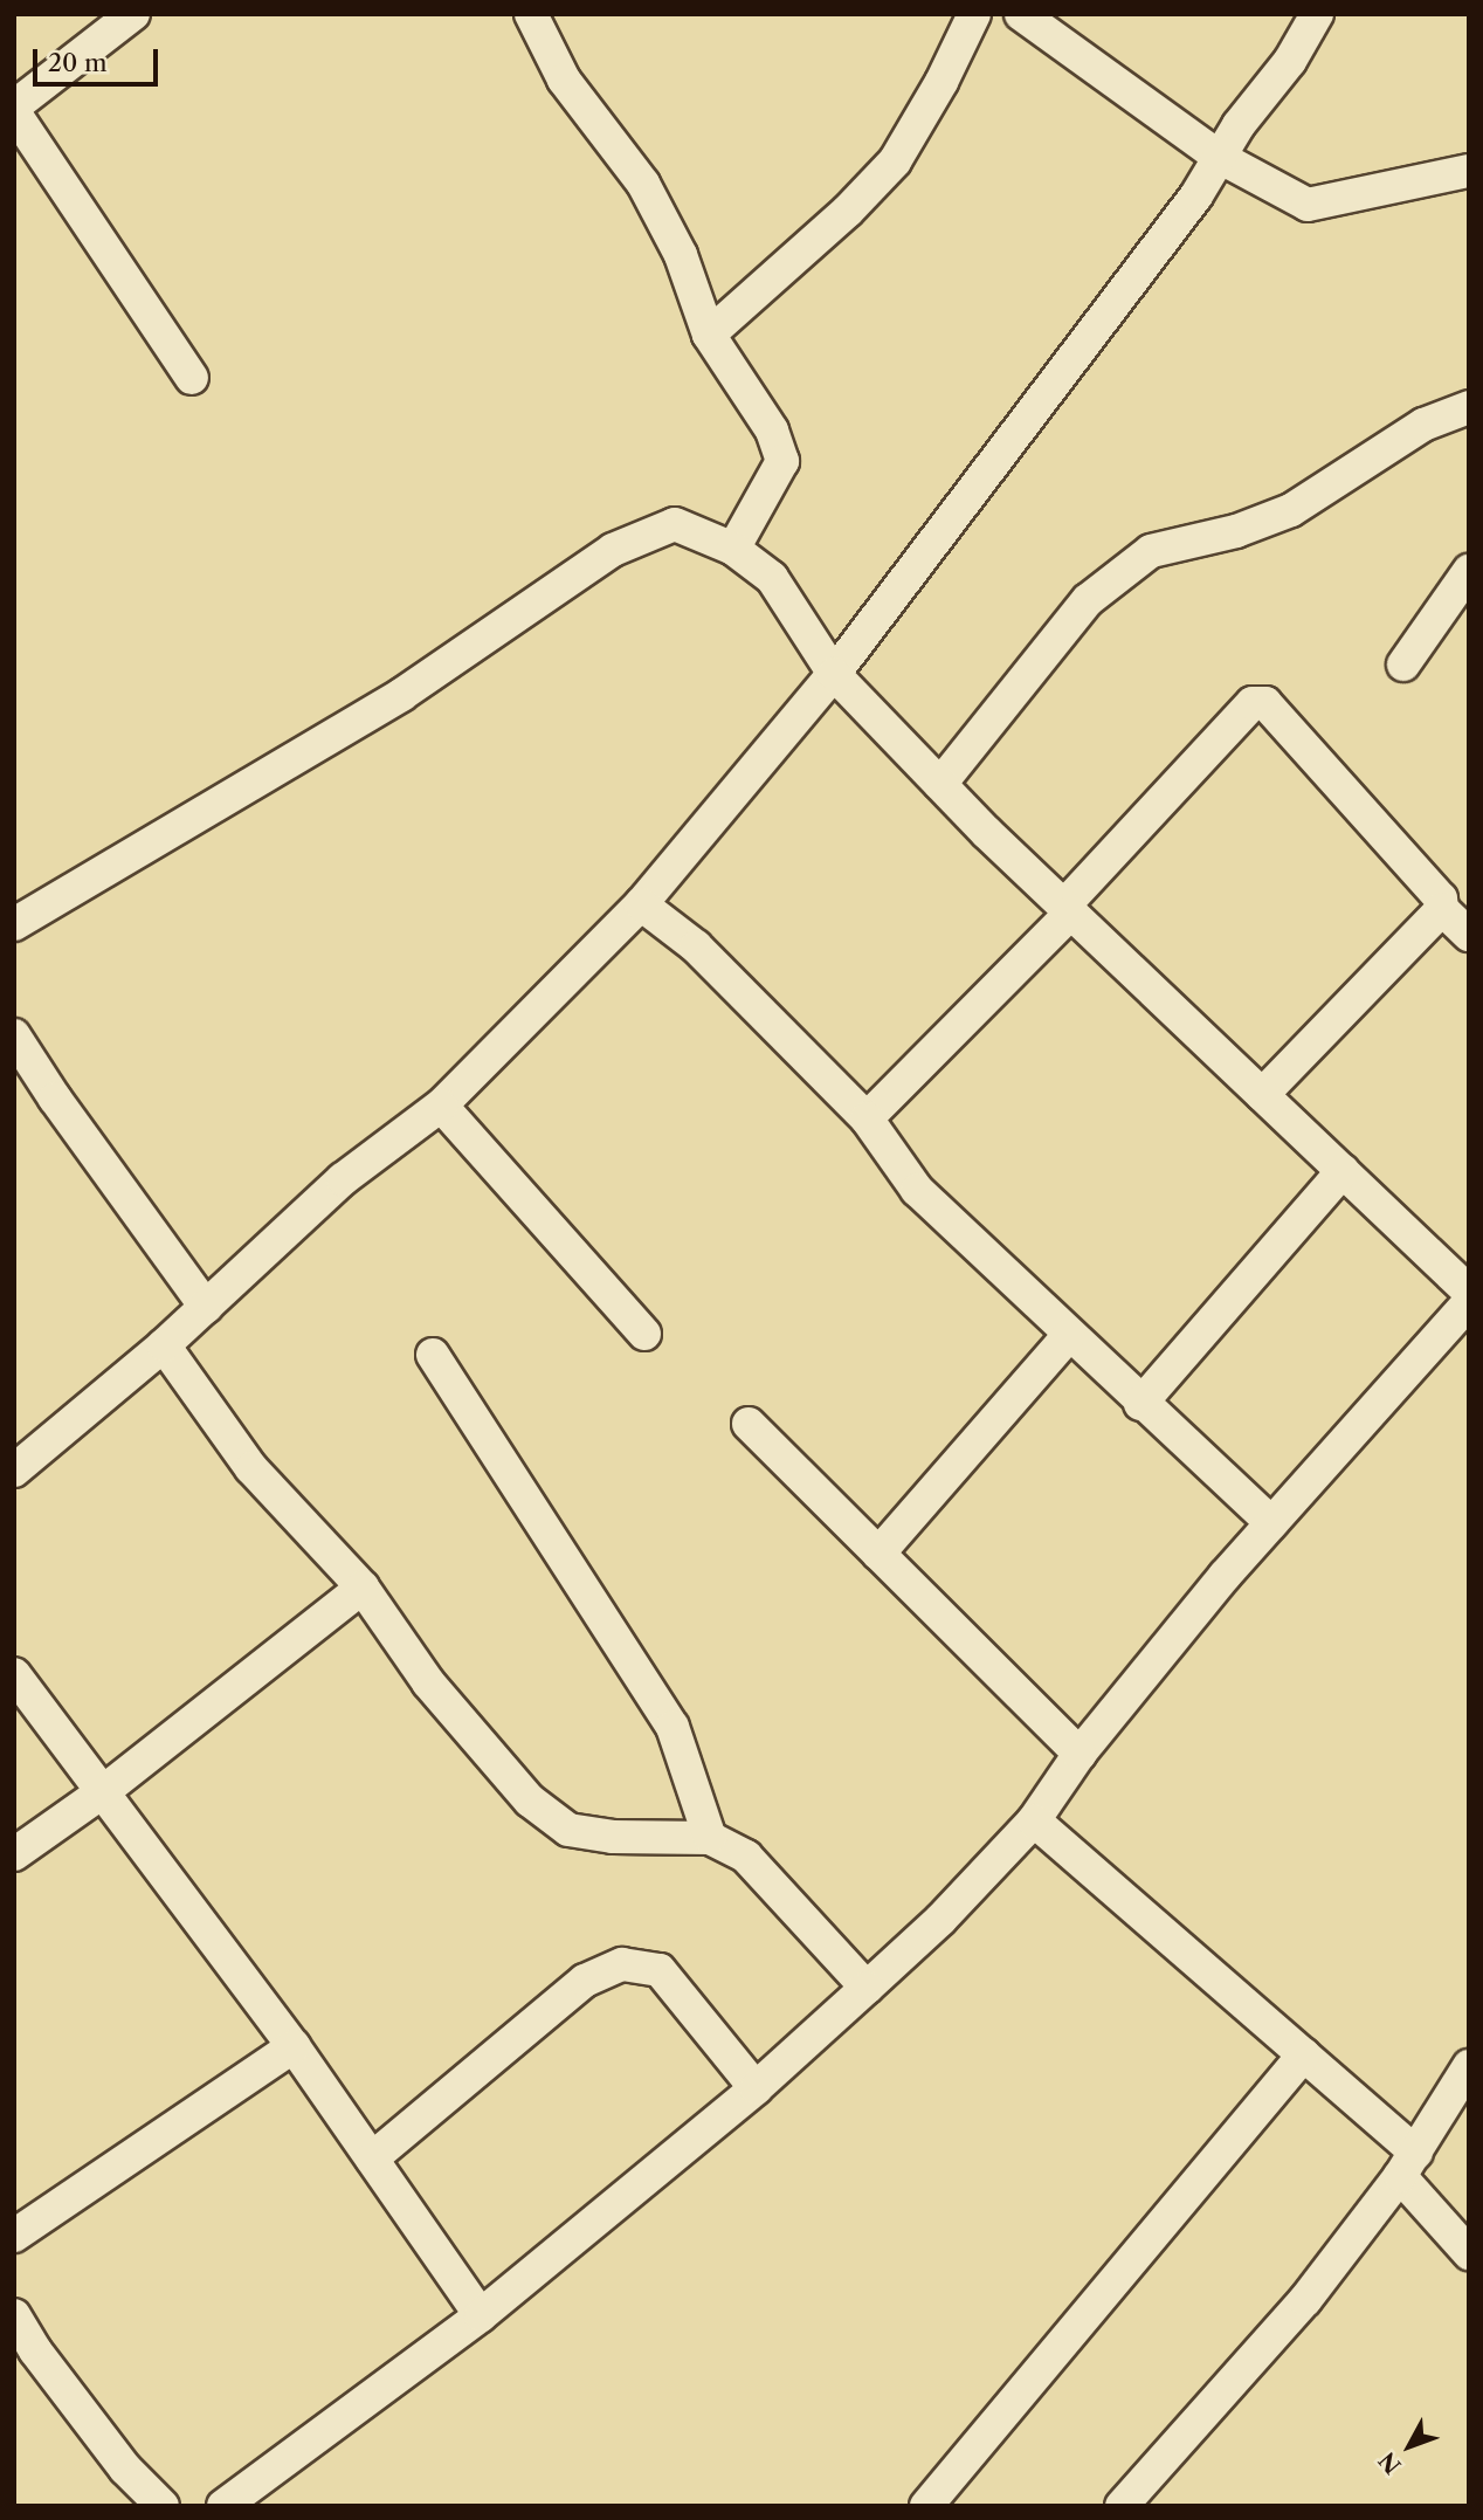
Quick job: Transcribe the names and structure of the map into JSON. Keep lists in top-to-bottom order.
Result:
{
  "scale_bar": "20 m",
  "north": "bottom left"
}
